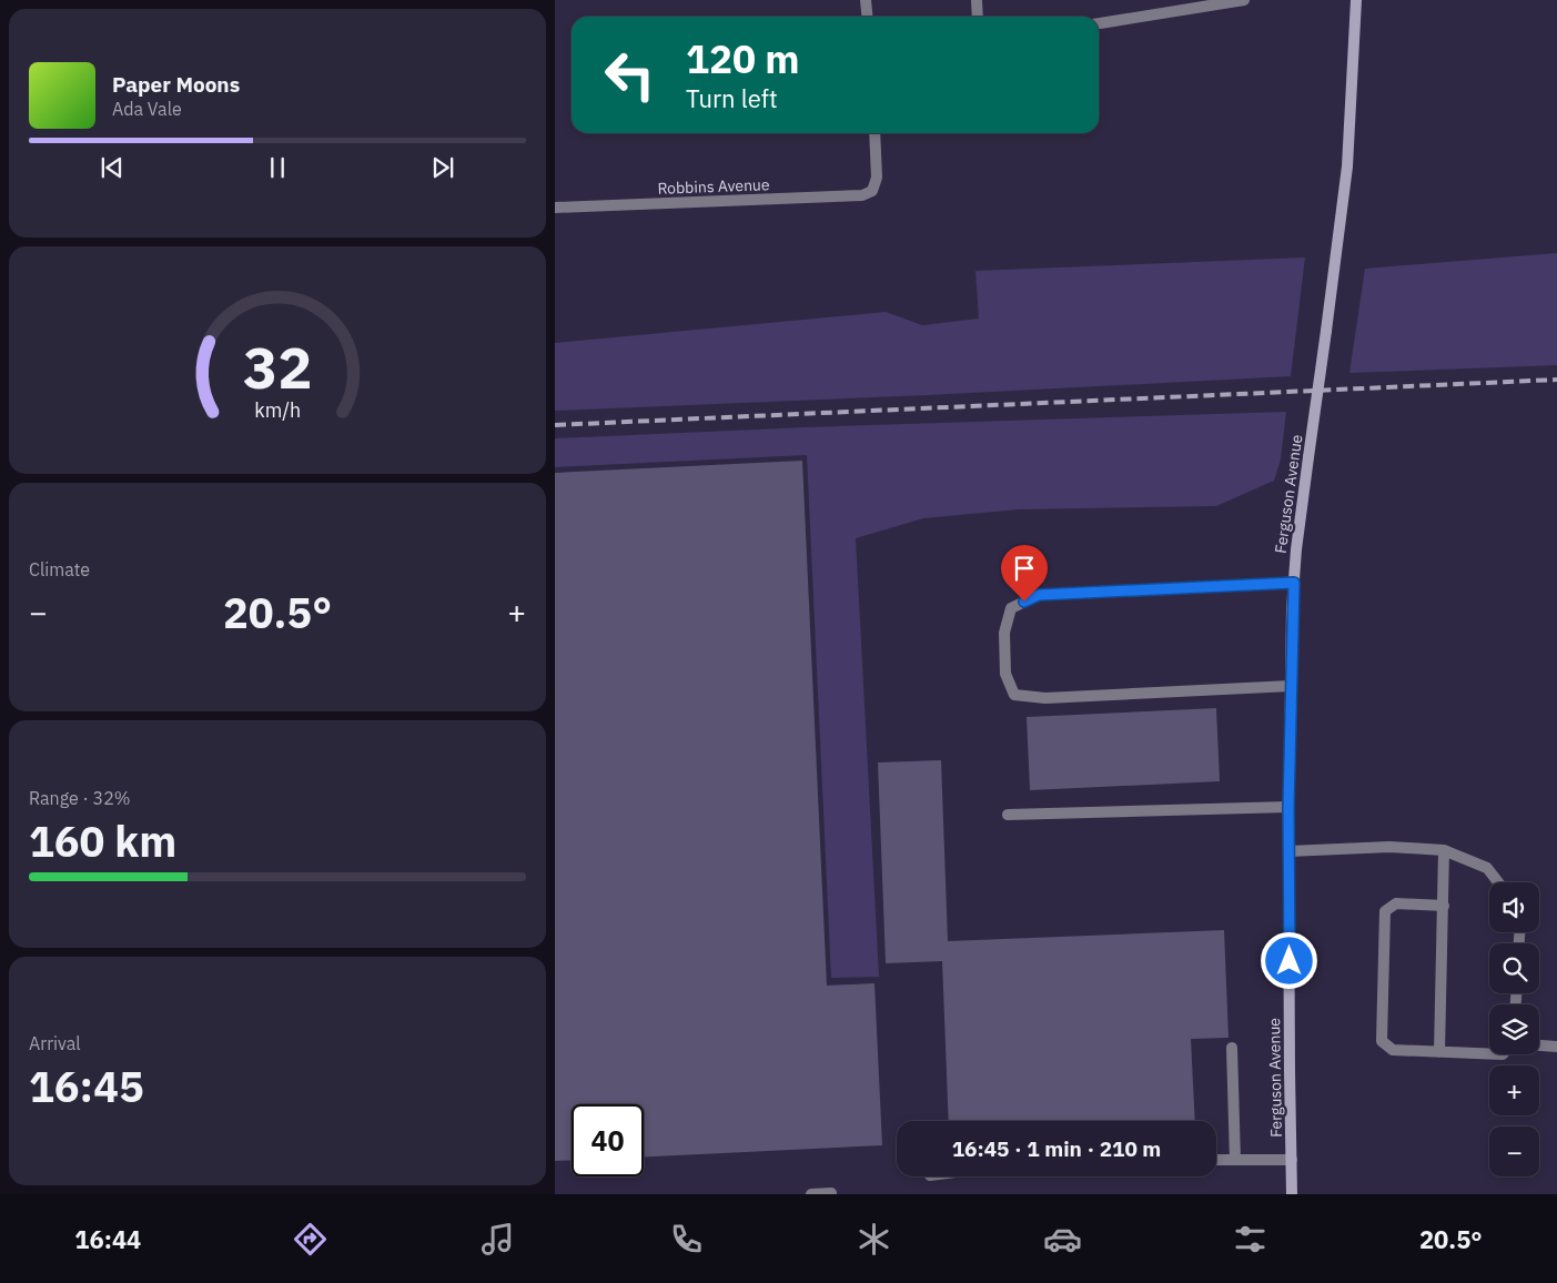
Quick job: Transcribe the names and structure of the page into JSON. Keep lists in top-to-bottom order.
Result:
{
  "streets": {
    "street": ["Robbins Avenue", "Ferguson Avenue"]
  },
  "page": {
    "turn": ["120 m", "Turn left"],
    "song": ["Paper Moons", "Ada Vale"],
    "tile": [
      "Climate",
      ["Range · 32%", "160 km"],
      ["Arrival", "16:45"]
    ],
    "heat": ["−", "20.5°", "+"],
    "map_buttons": ["+", "−"],
    "limit": "40",
    "trip": "16:45 · 1 min · 210 m",
    "tabs": ["16:44", "20.5°"],
    "gauge": ["32", "km/h"]
  }
}
